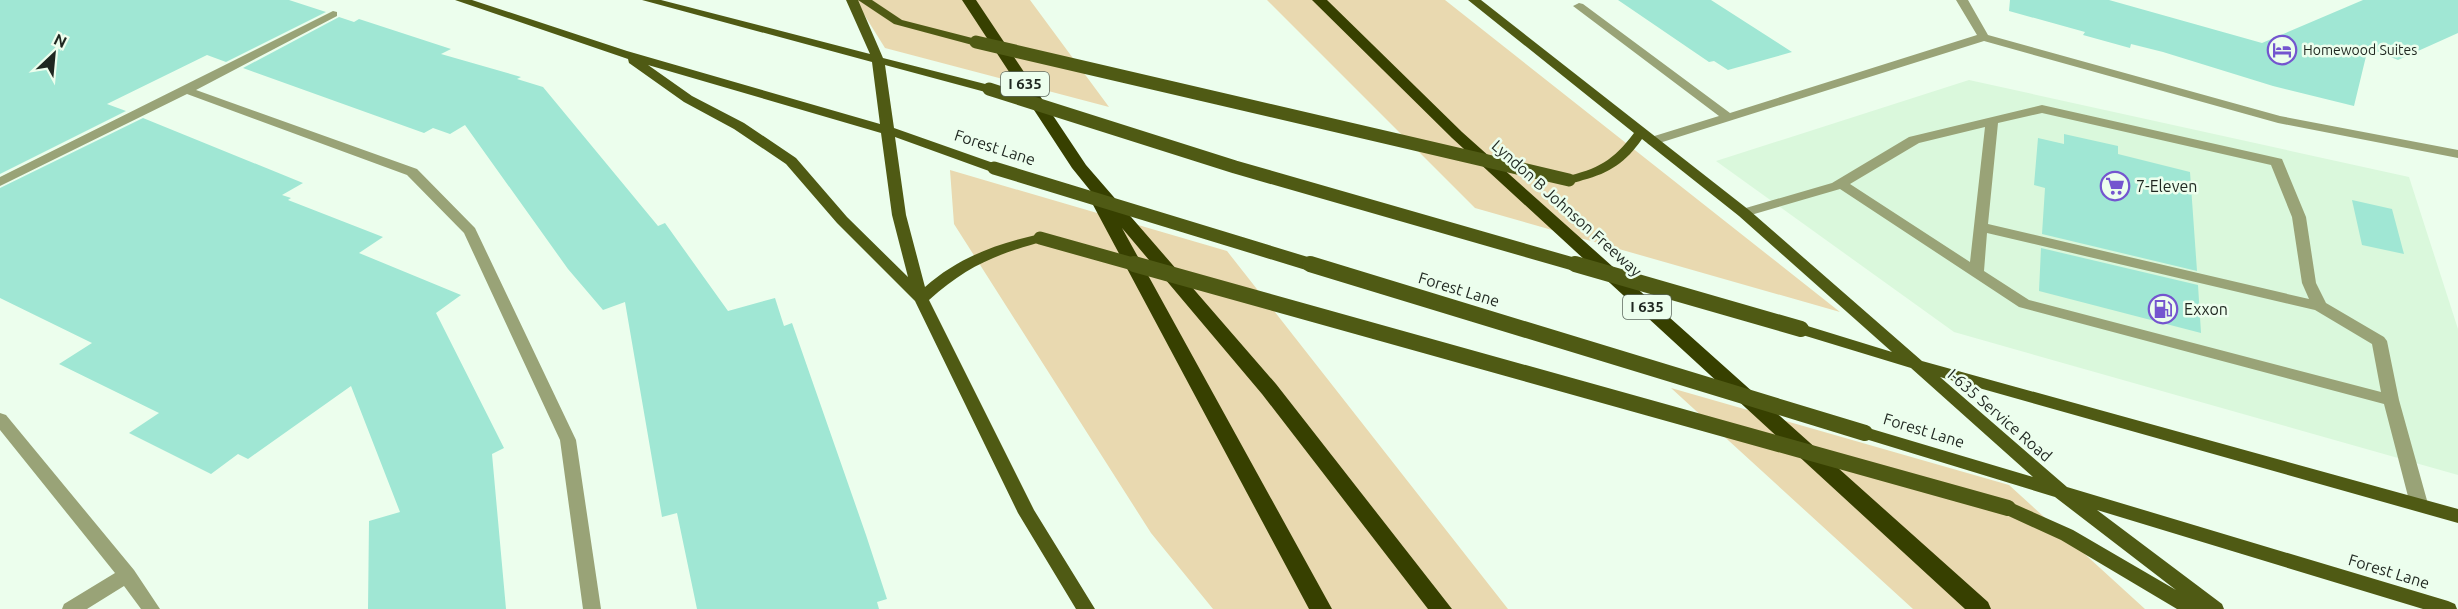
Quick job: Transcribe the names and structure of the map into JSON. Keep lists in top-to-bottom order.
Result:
{
  "streets": {
    "highway": ["I 635", "Lyndon B Johnson Freeway"],
    "main road": ["Forest Lane", "I-635 Service Road"]
  },
  "crossings": [
    ["Forest Lane", "I-635 Service Road"]
  ],
  "places": {
    "hotel": ["Homewood Suites"],
    "supermarket": ["7-Eleven"],
    "fuel station": ["Exxon"]
  },
  "north": "top right"
}
